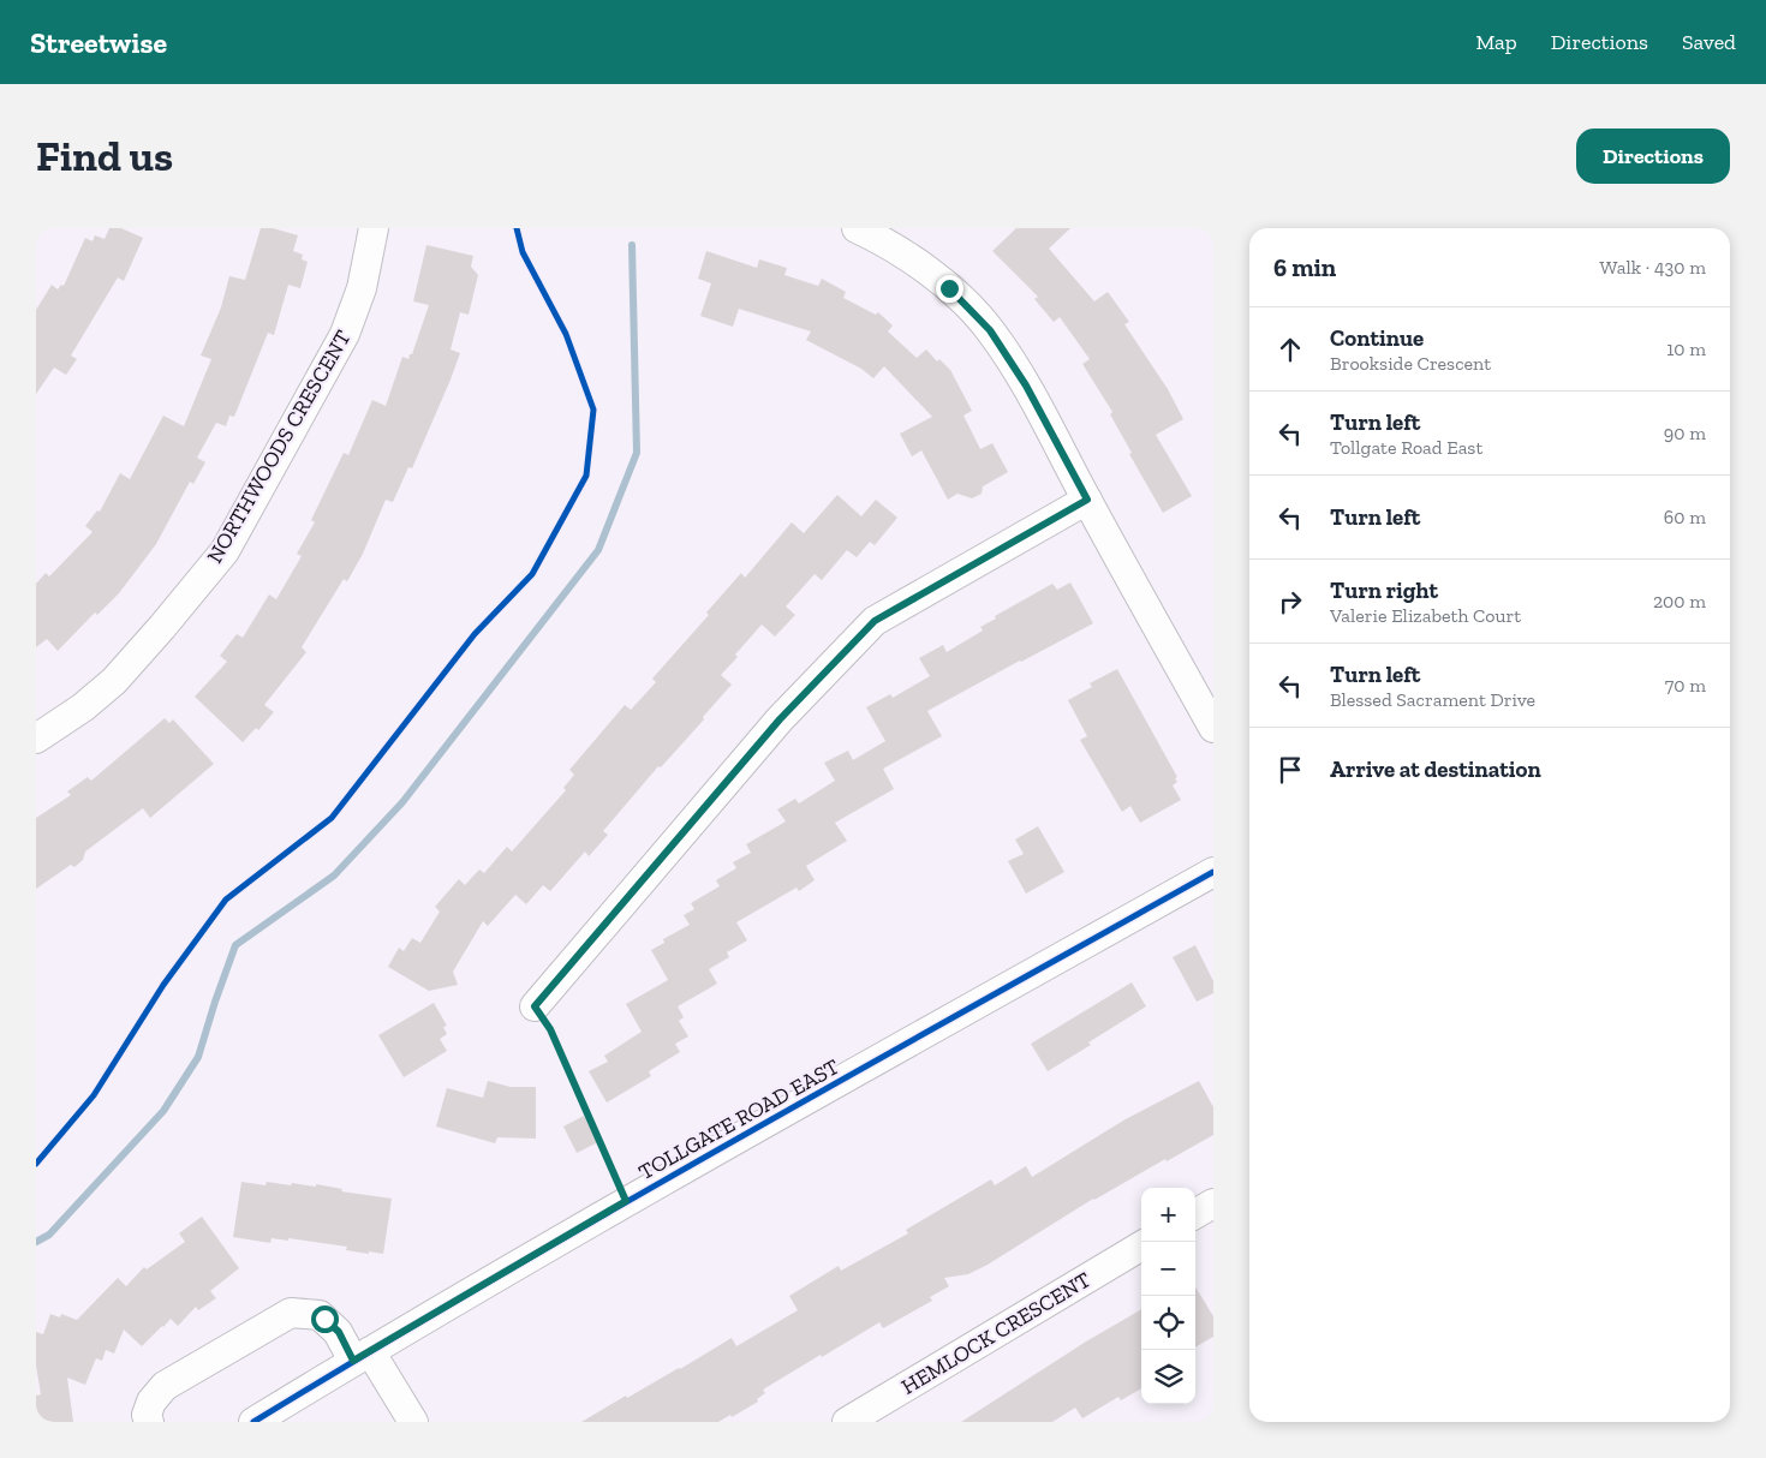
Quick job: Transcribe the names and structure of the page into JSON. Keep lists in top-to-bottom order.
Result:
{
  "streets": {
    "street": ["NORTHWOODS CRESCENT", "TOLLGATE ROAD EAST", "HEMLOCK CRESCENT"]
  },
  "page": {
    "header": "Streetwise",
    "nav": ["Map", "Directions", "Saved"],
    "buttons": "Directions",
    "title": "Find us",
    "heading": ["6 min", "Walk · 430 m"],
    "list": [
      ["Continue", "Brookside Crescent", "10 m"],
      ["Turn left", "Tollgate Road East", "90 m"],
      ["Turn left", "60 m"],
      ["Turn right", "Valerie Elizabeth Court", "200 m"],
      ["Turn left", "Blessed Sacrament Drive", "70 m"],
      "Arrive at destination"
    ],
    "map_buttons": ["+", "−"]
  }
}
